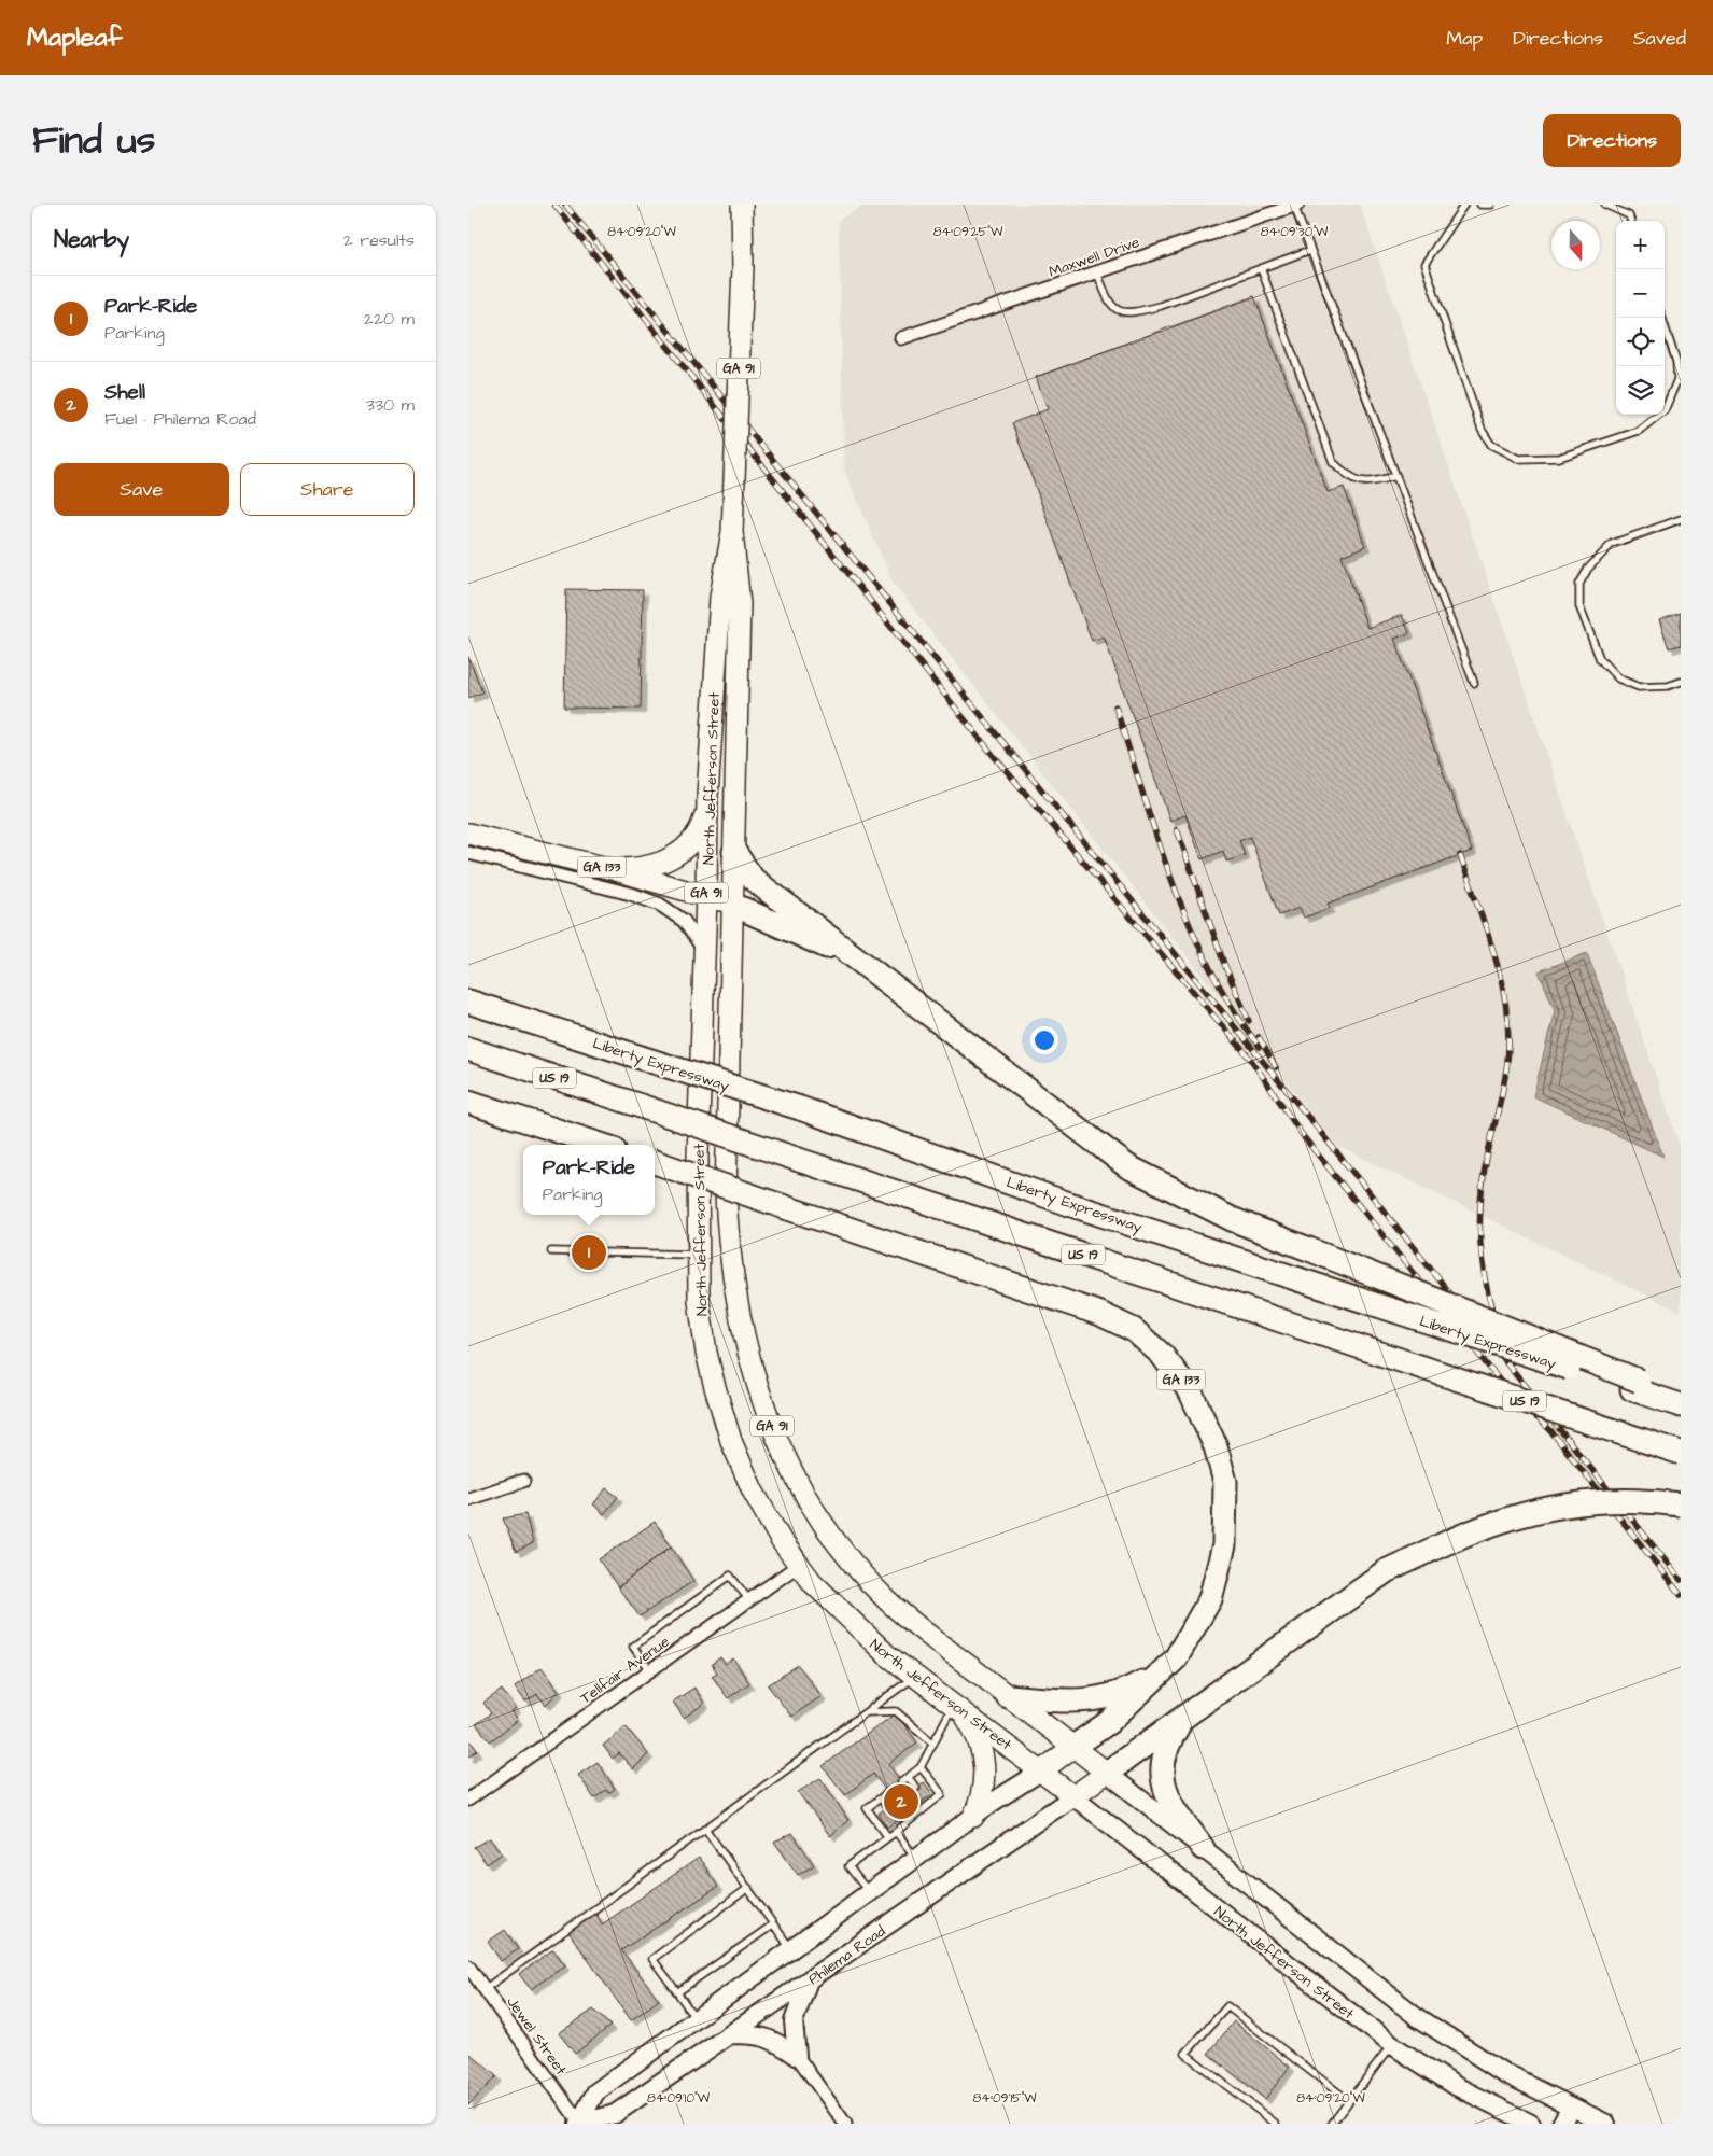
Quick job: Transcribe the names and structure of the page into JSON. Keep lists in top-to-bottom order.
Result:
{
  "streets": {
    "highway": ["GA 133", "Liberty Expressway", "US 19"],
    "main road": ["GA 91", "North Jefferson Street", "Philema Road"],
    "street": ["Maxwell Drive", "Tellfair Avenue", "Jewel Street"]
  },
  "crossings": [
    ["GA 91", "North Jefferson Street"],
    ["GA 91", "GA 133"],
    ["GA 91", "Philema Road"],
    ["North Jefferson Street", "GA 133"],
    ["North Jefferson Street", "Tellfair Avenue"],
    ["North Jefferson Street", "Philema Road"],
    ["Philema Road", "Jewel Street"]
  ],
  "north": "bottom",
  "page": {
    "header": "Mapleaf",
    "nav": ["Map", "Directions", "Saved"],
    "title": "Find us",
    "buttons": [
      "Directions",
      ["Save", "Share"]
    ],
    "heading": ["Nearby", "2 results"],
    "map_buttons": ["+", "−"],
    "list": [
      {
        "mark": "1",
        "name": "Park-Ride",
        "note": "Parking",
        "value": "220 m"
      },
      {
        "mark": "2",
        "name": "Shell",
        "note": "Fuel · Philema Road",
        "value": "330 m"
      }
    ],
    "popup": ["Park-Ride", "Parking"],
    "pins": ["1", "2"]
  },
  "coordinates": [
    "84°09'20\"W",
    "84°09'25\"W",
    "84°09'30\"W",
    "84°09'10\"W",
    "84°09'15\"W"
  ]
}
